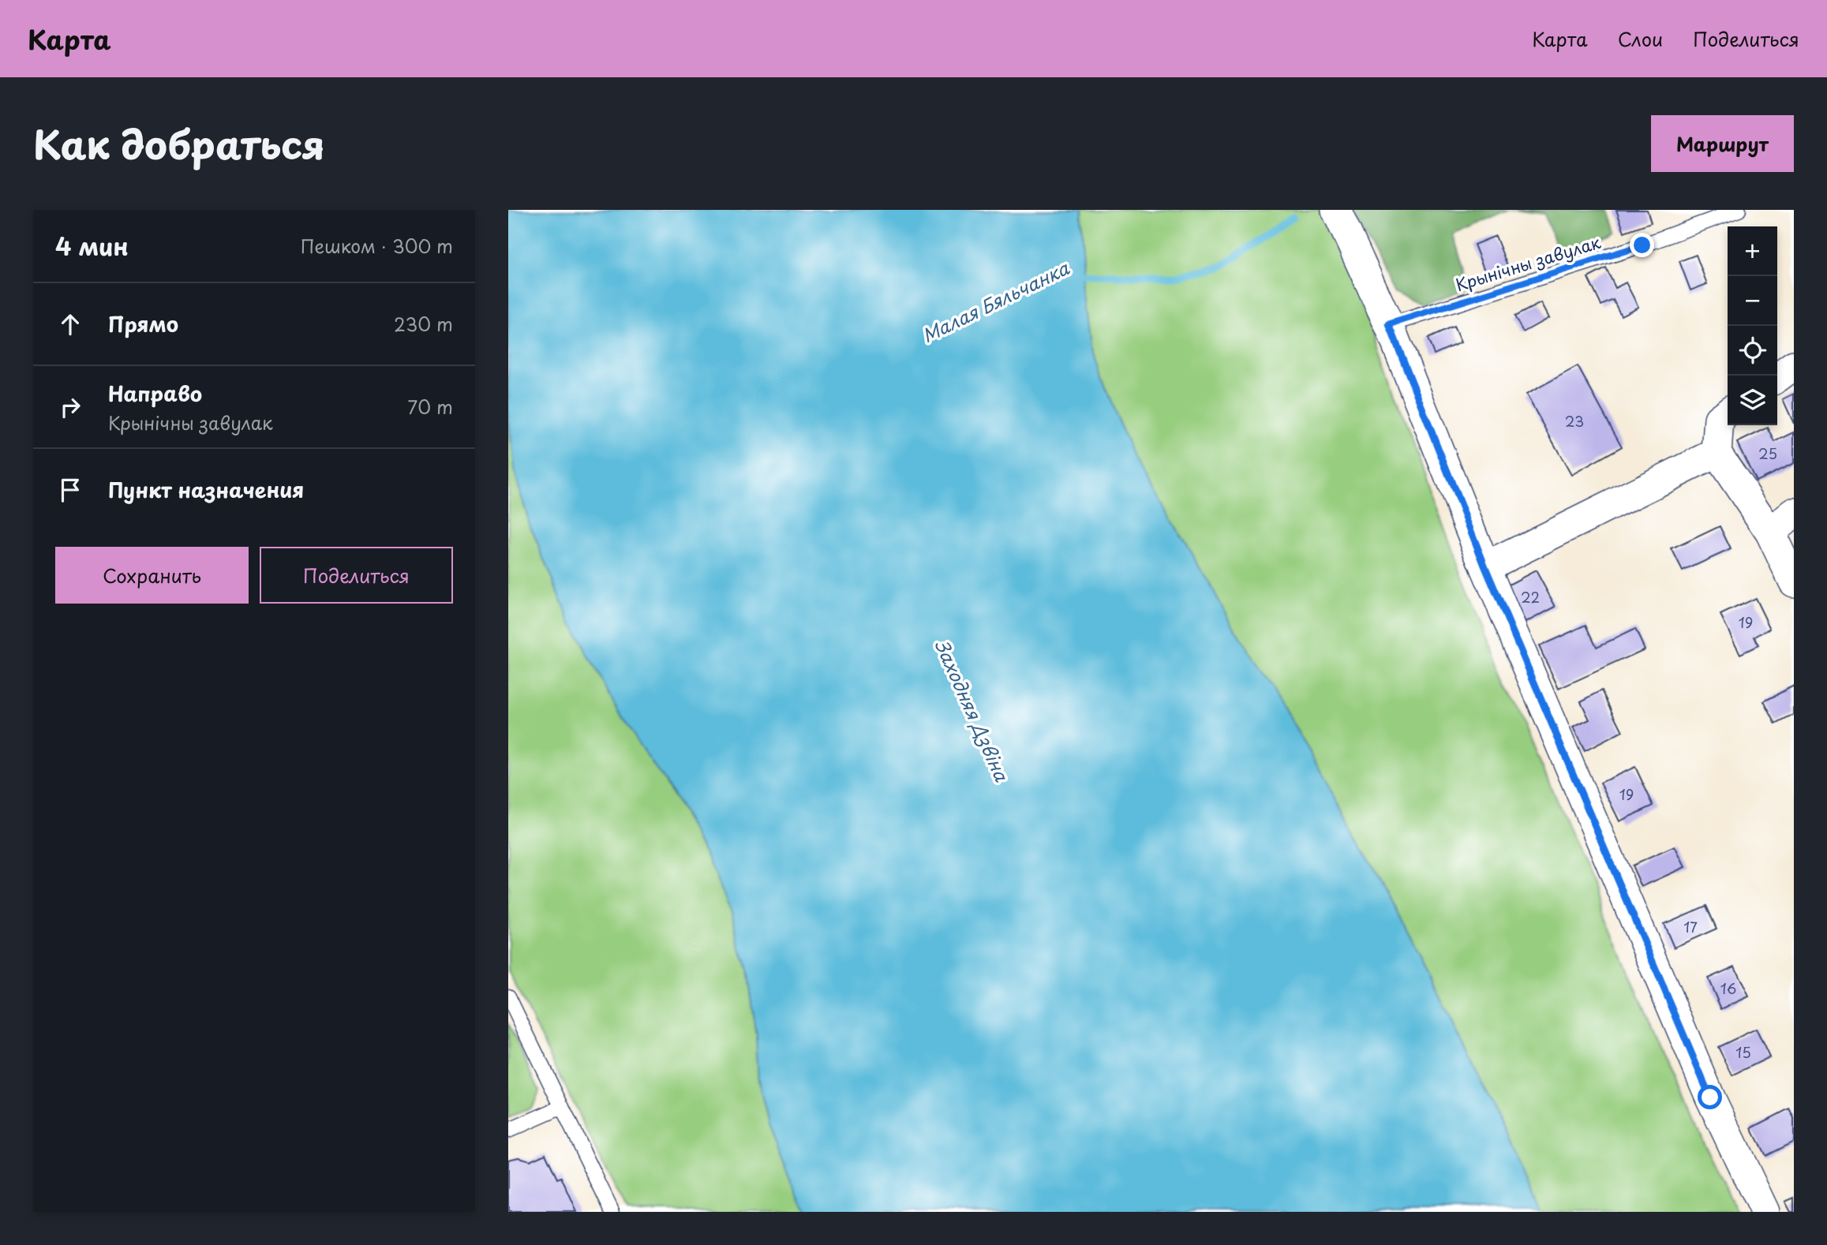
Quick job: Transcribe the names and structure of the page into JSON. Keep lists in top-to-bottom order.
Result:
{
  "streets": {
    "lane": ["Крынічны завулак"]
  },
  "water": ["Малая Бяльчанка", "Заходняя Дзвіна"],
  "house_numbers": [
    "23",
    "25",
    "22",
    "19",
    "19",
    "17",
    "16",
    "15"
  ],
  "page": {
    "header": "Карта",
    "nav": ["Карта", "Слои", "Поделиться"],
    "title": "Как добраться",
    "buttons": [
      "Маршрут",
      ["Сохранить", "Поделиться"]
    ],
    "heading": ["4 мин", "Пешком · 300 m"],
    "map_buttons": ["+", "−"],
    "list": [
      ["Прямо", "230 m"],
      ["Направо", "Крынічны завулак", "70 m"],
      "Пункт назначения"
    ]
  }
}
